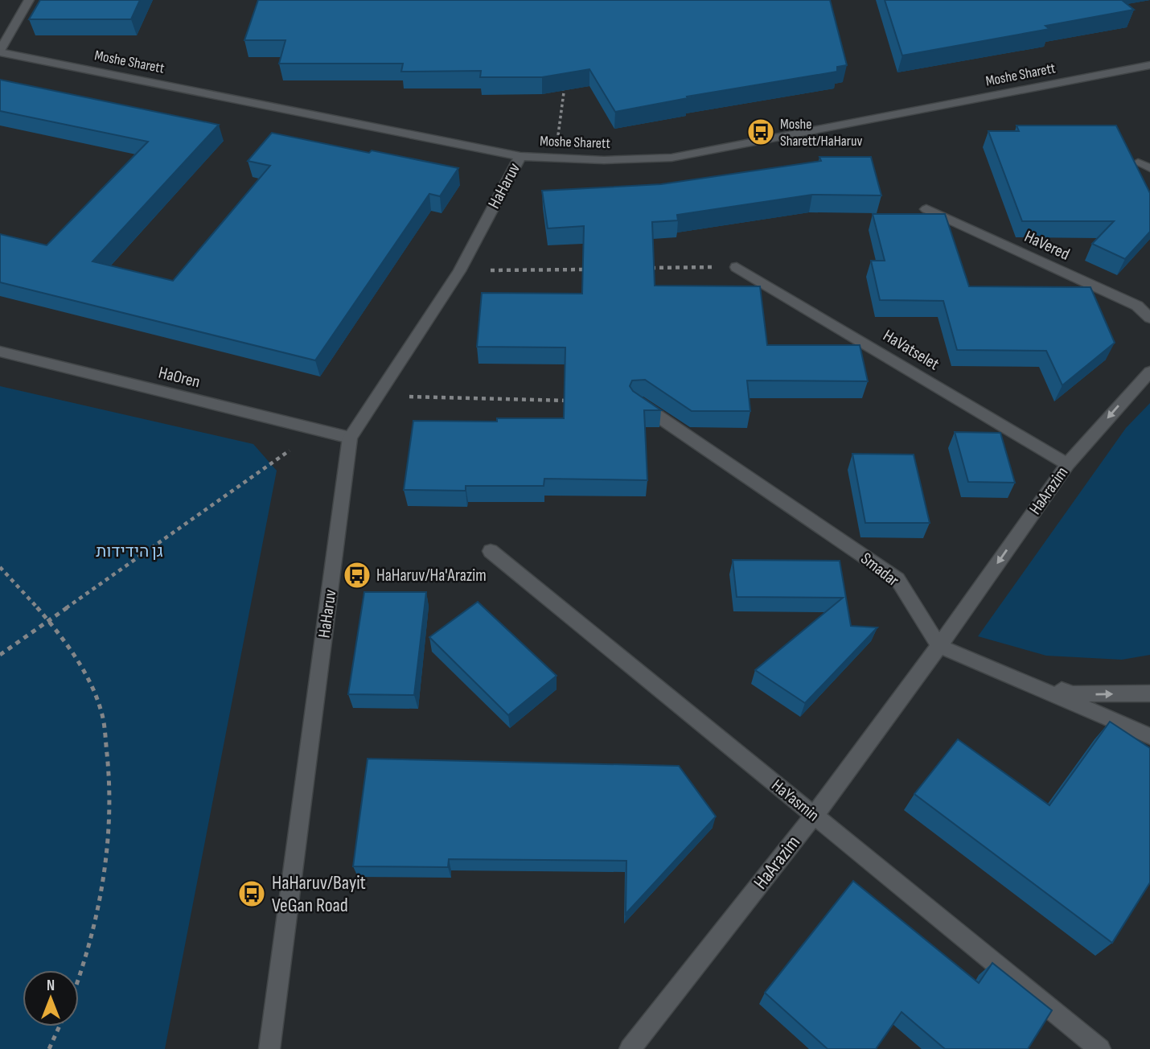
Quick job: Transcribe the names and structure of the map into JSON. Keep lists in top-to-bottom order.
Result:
{
  "streets": {
    "street": [
      "Moshe Sharett",
      "HaHaruv",
      "HaVered",
      "HaVatselet",
      "HaOren",
      "HaArazim",
      "Smadar",
      "HaYasmin"
    ]
  },
  "crossings": [
    ["Moshe Sharett", "HaHaruv"],
    ["HaHaruv", "HaOren"],
    ["HaVatselet", "HaArazim"],
    ["HaArazim", "Smadar"],
    ["HaArazim", "HaYasmin"]
  ],
  "one_way": ["HaArazim"],
  "parks": ["גן הידידות"],
  "places": {
    "bus stop": ["Moshe Sharett/HaHaruv", "HaHaruv/Ha'Arazim", "HaHaruv/Bayit VeGan Road"]
  },
  "north": "top"
}
